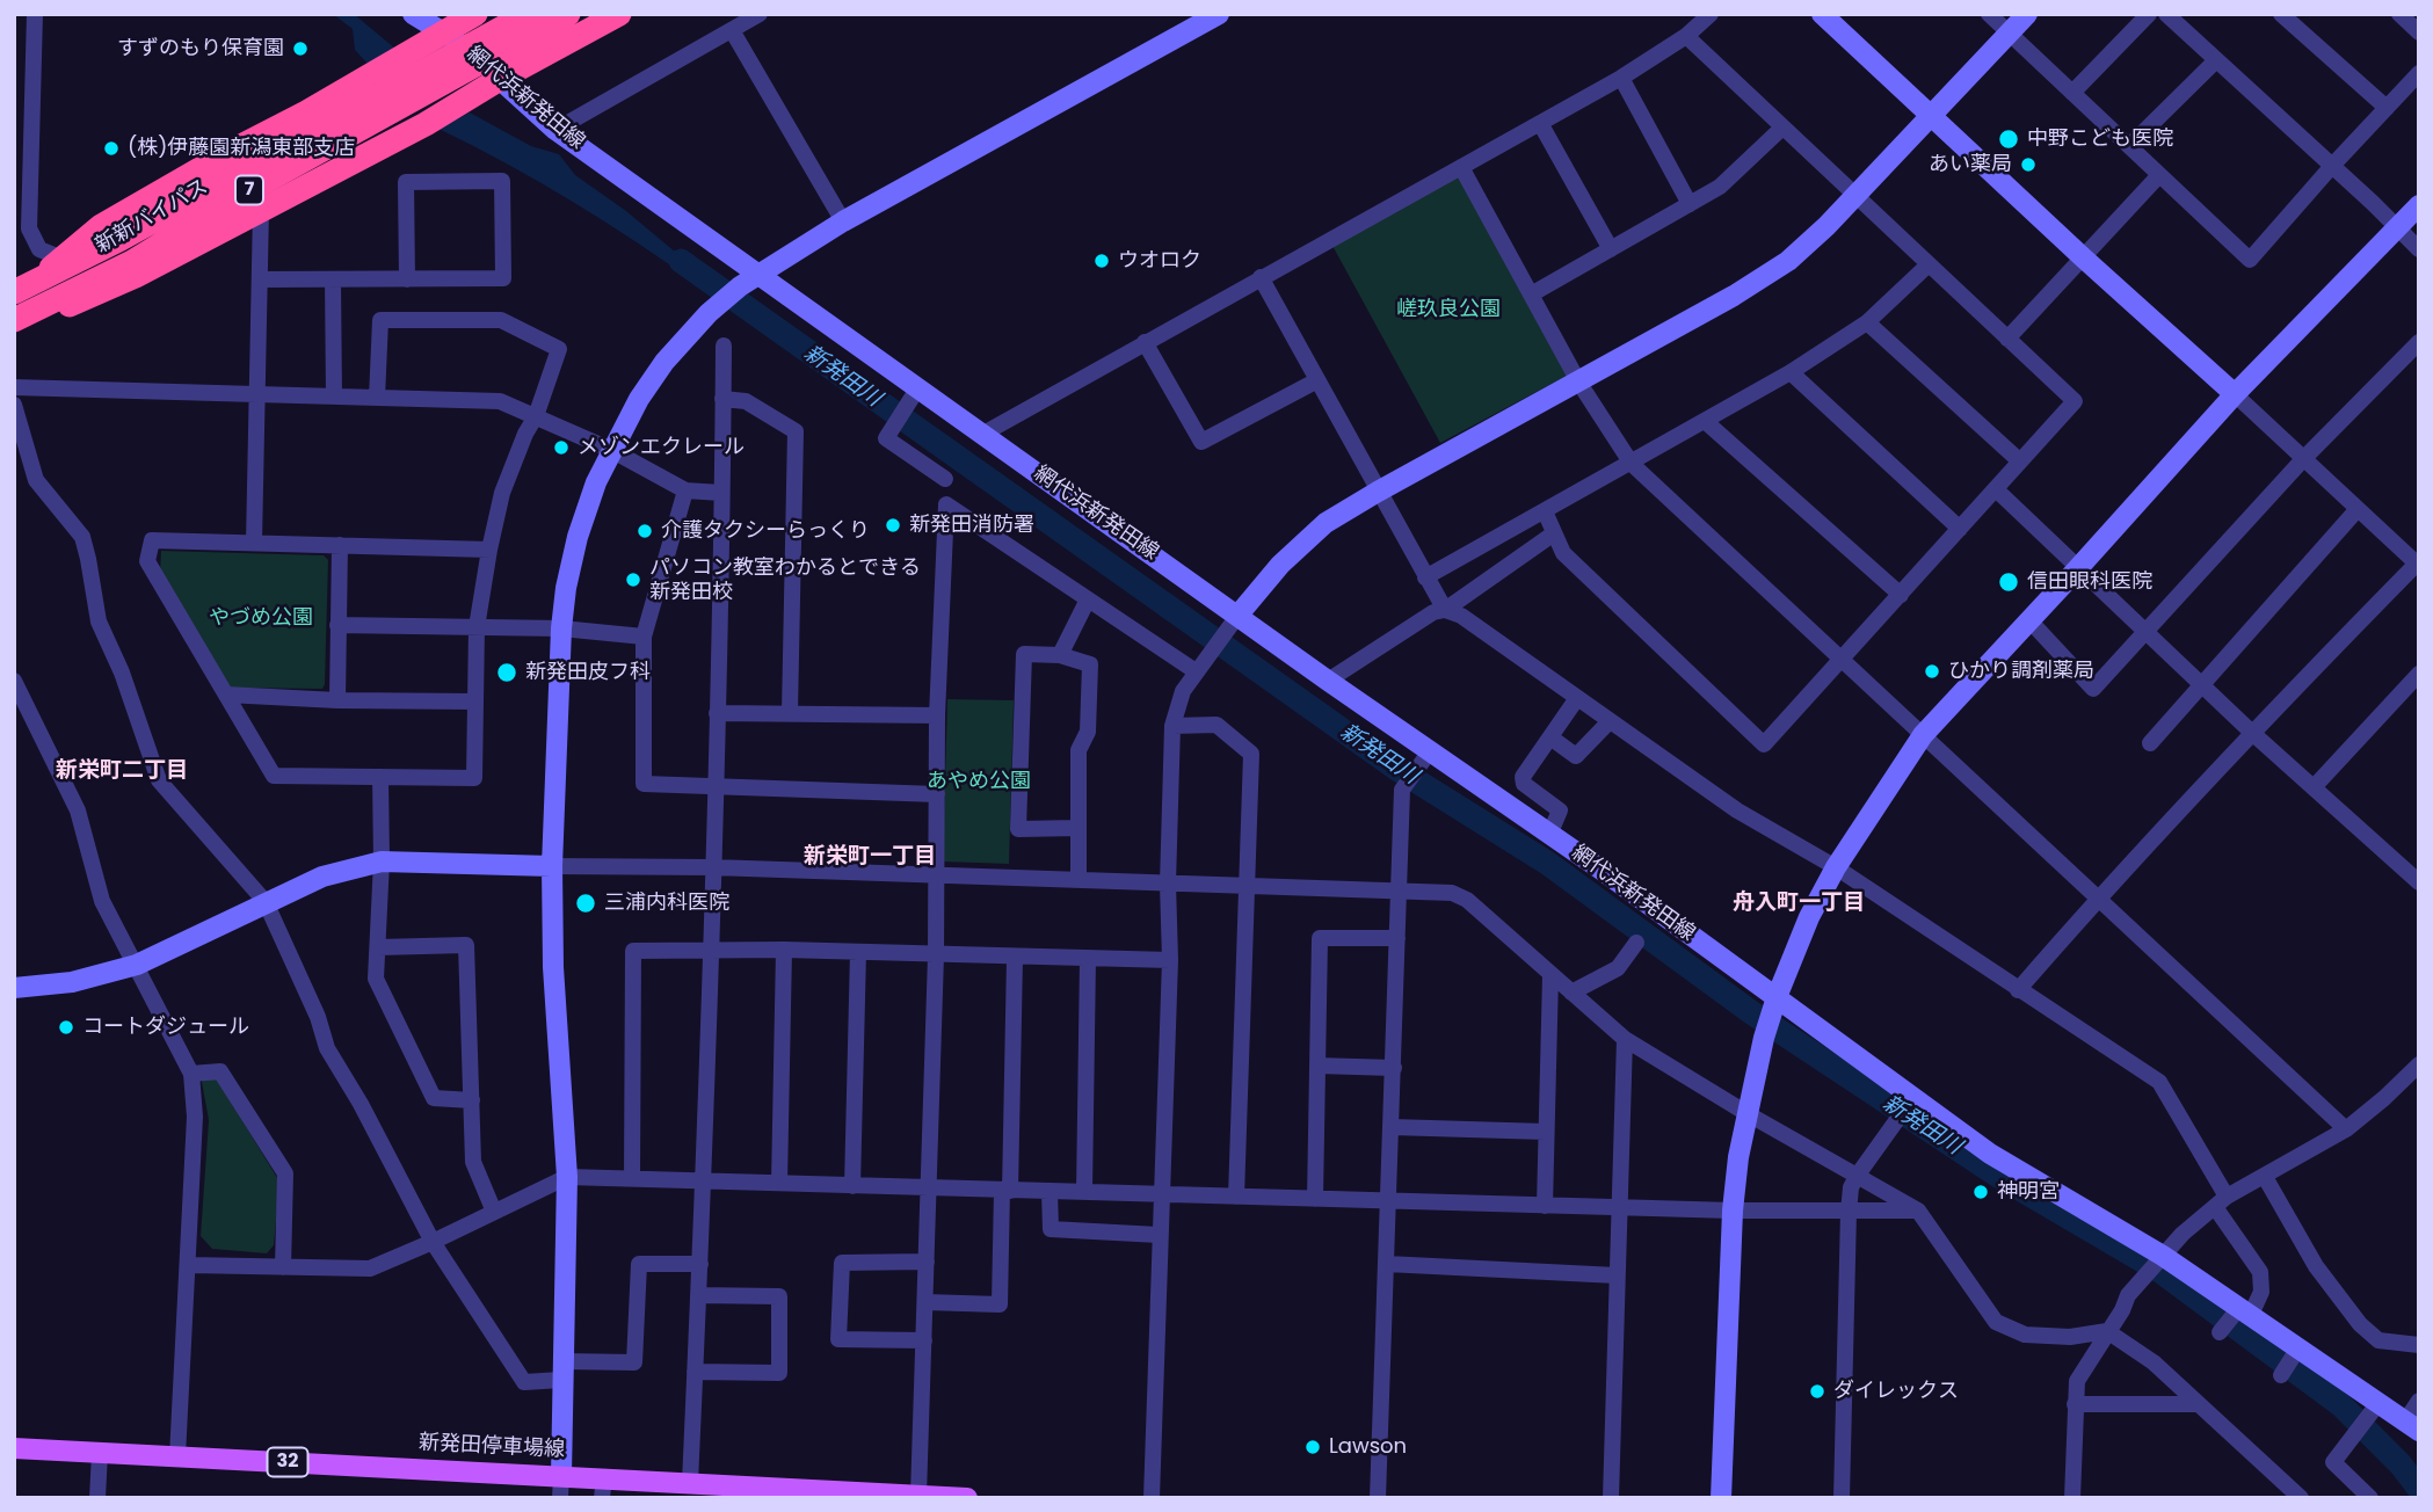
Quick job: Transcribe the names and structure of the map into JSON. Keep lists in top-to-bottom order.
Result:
{
  "streets": {
    "highway": ["7", "新新バイパス"],
    "main road": ["新発田停車場線", "32"],
    "street": ["網代浜新発田線"]
  },
  "crossings": [
    ["網代浜新発田線", "7"],
    ["網代浜新発田線", "新新バイパス"],
    ["7", "新新バイパス"]
  ],
  "districts": ["新栄町二丁目", "新栄町一丁目", "舟入町一丁目"],
  "water": ["新発田川"],
  "parks": ["嵯玖良公園", "やづめ公園", "あやめ公園"],
  "places": [
    "すずのもり保育園",
    "中野こども医院",
    "(株)伊藤園新潟東部支店",
    "あい薬局",
    "ウオロク",
    "メゾンエクレール",
    "新発田消防署",
    "介護タクシーらっくり",
    "パソコン教室わかるとできる 新発田校",
    "信田眼科医院",
    "ひかり調剤薬局",
    "新発田皮フ科",
    "三浦内科医院",
    "コートダジュール",
    "神明宮",
    "ダイレックス",
    "Lawson"
  ]
}
